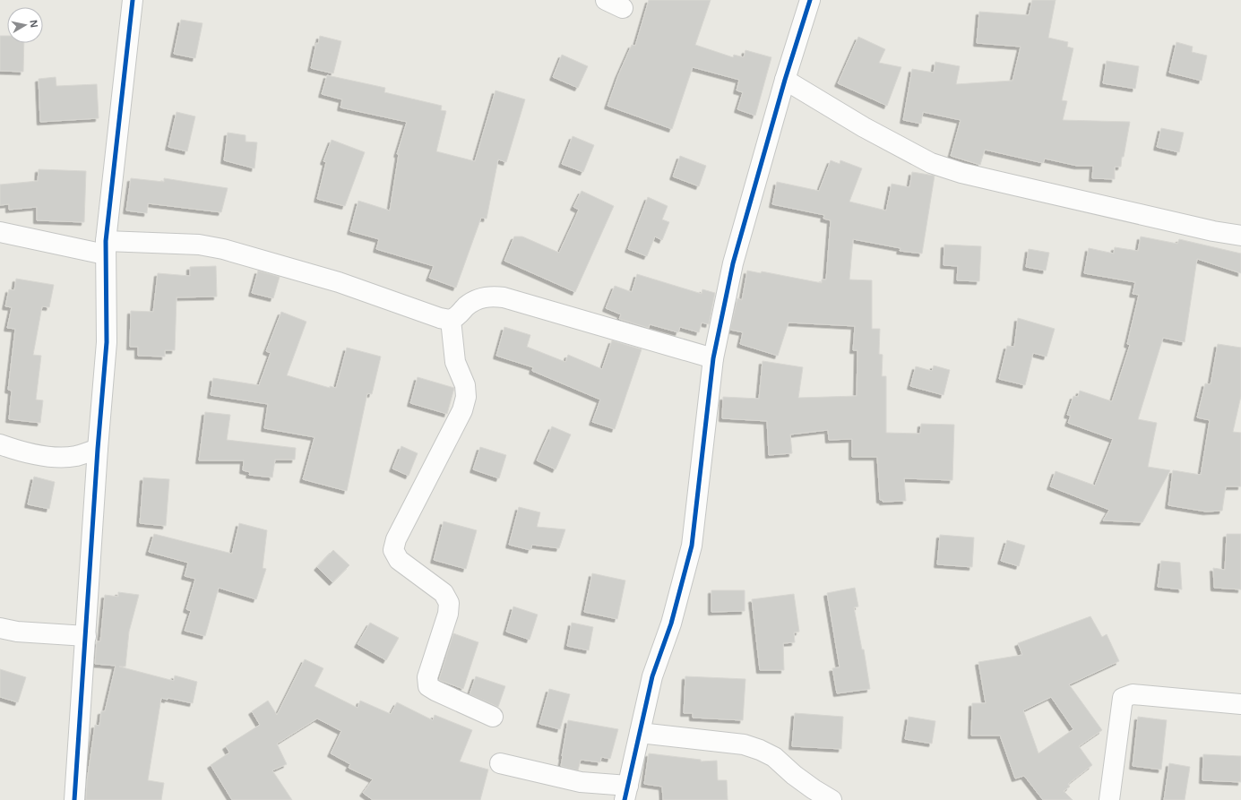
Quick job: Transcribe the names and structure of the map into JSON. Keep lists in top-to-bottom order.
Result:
{
  "north": "right"
}
